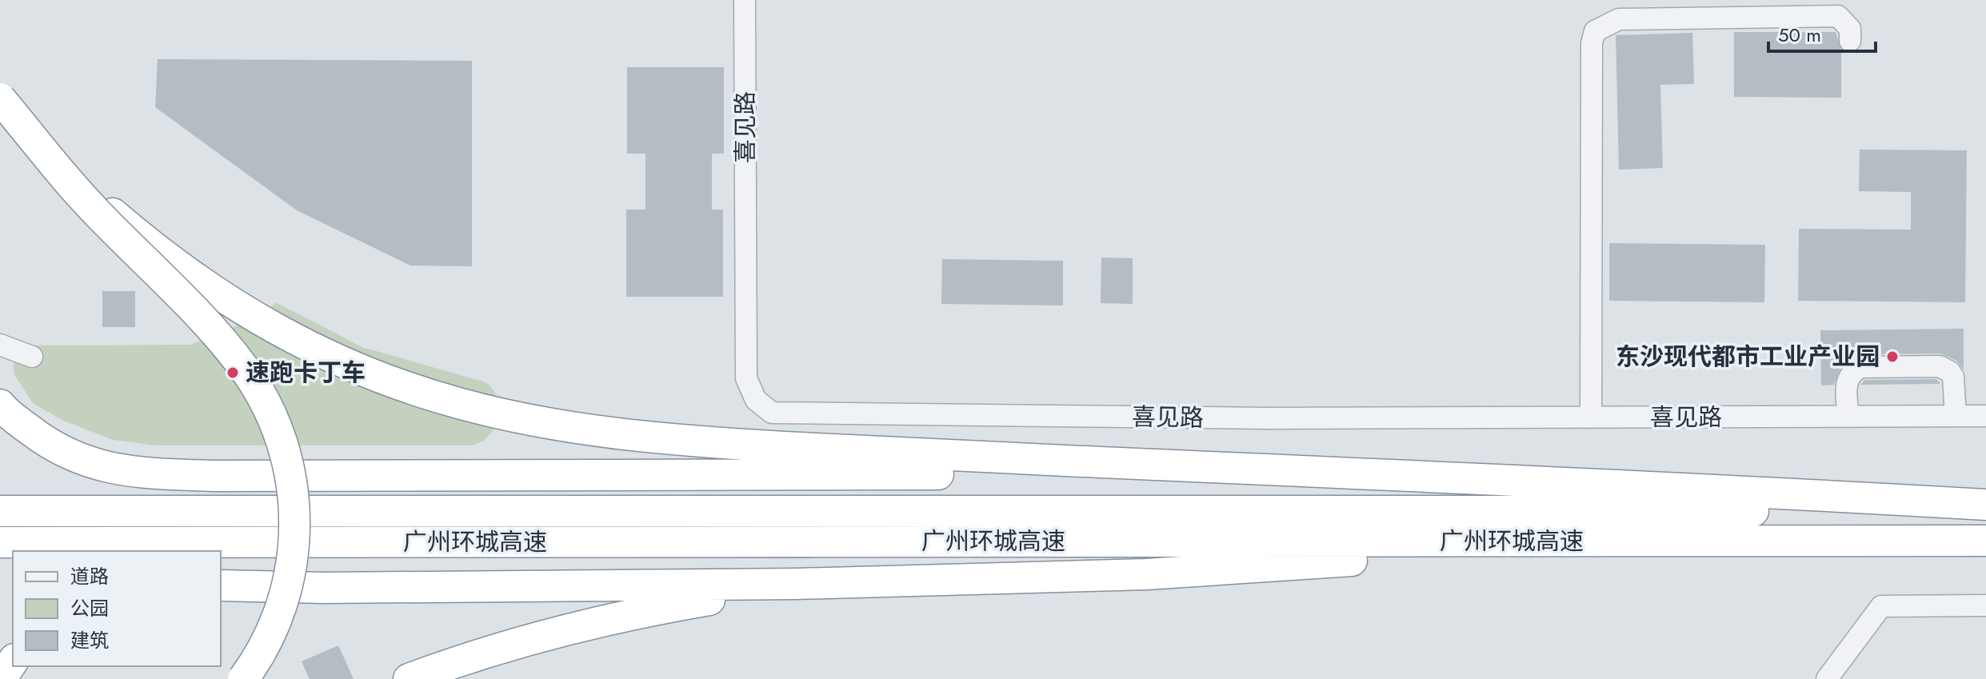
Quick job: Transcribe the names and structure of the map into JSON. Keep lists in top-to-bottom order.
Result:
{
  "streets": {
    "highway": ["广州环城高速"],
    "street": ["喜见路"]
  },
  "places": ["东沙现代都市工业产业园", "速跑卡丁车"],
  "legend": ["道路", "公园", "建筑"],
  "scale_bar": "50 m"
}
